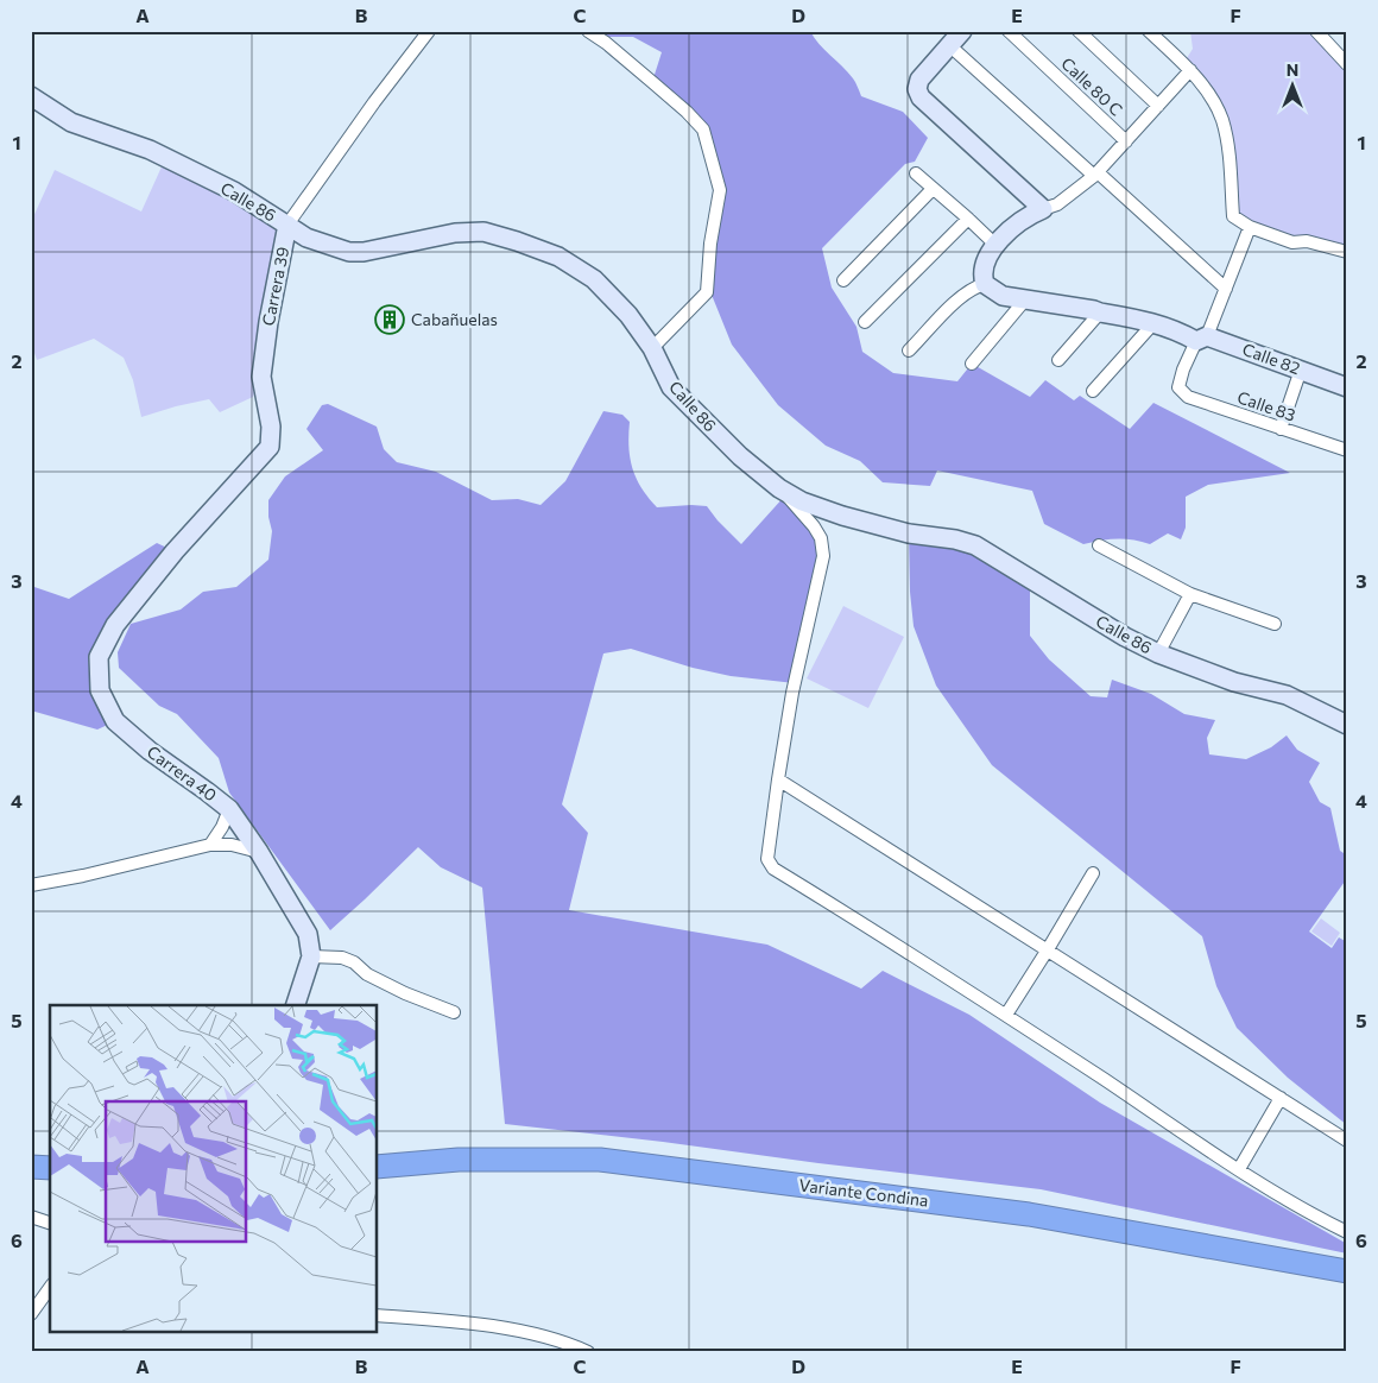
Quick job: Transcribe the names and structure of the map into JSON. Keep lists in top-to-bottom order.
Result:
{
  "streets": {
    "highway": ["Variante Condina"],
    "main road": [
      "Calle 86",
      "Carrera 39",
      "Calle 82",
      "Carrera 40"
    ],
    "street": ["Calle 80 C", "Calle 83"]
  },
  "crossings": [
    ["Calle 86", "Carrera 39"],
    ["Carrera 39", "Carrera 40"],
    ["Calle 82", "Calle 83"]
  ],
  "places": {
    "building": ["Cabañuelas"]
  },
  "north": "top",
  "grid": {
    "columns": [
      "A",
      "B",
      "C",
      "D",
      "E",
      "F"
    ],
    "rows": [
      "1",
      "2",
      "3",
      "4",
      "5",
      "6"
    ]
  }
}
